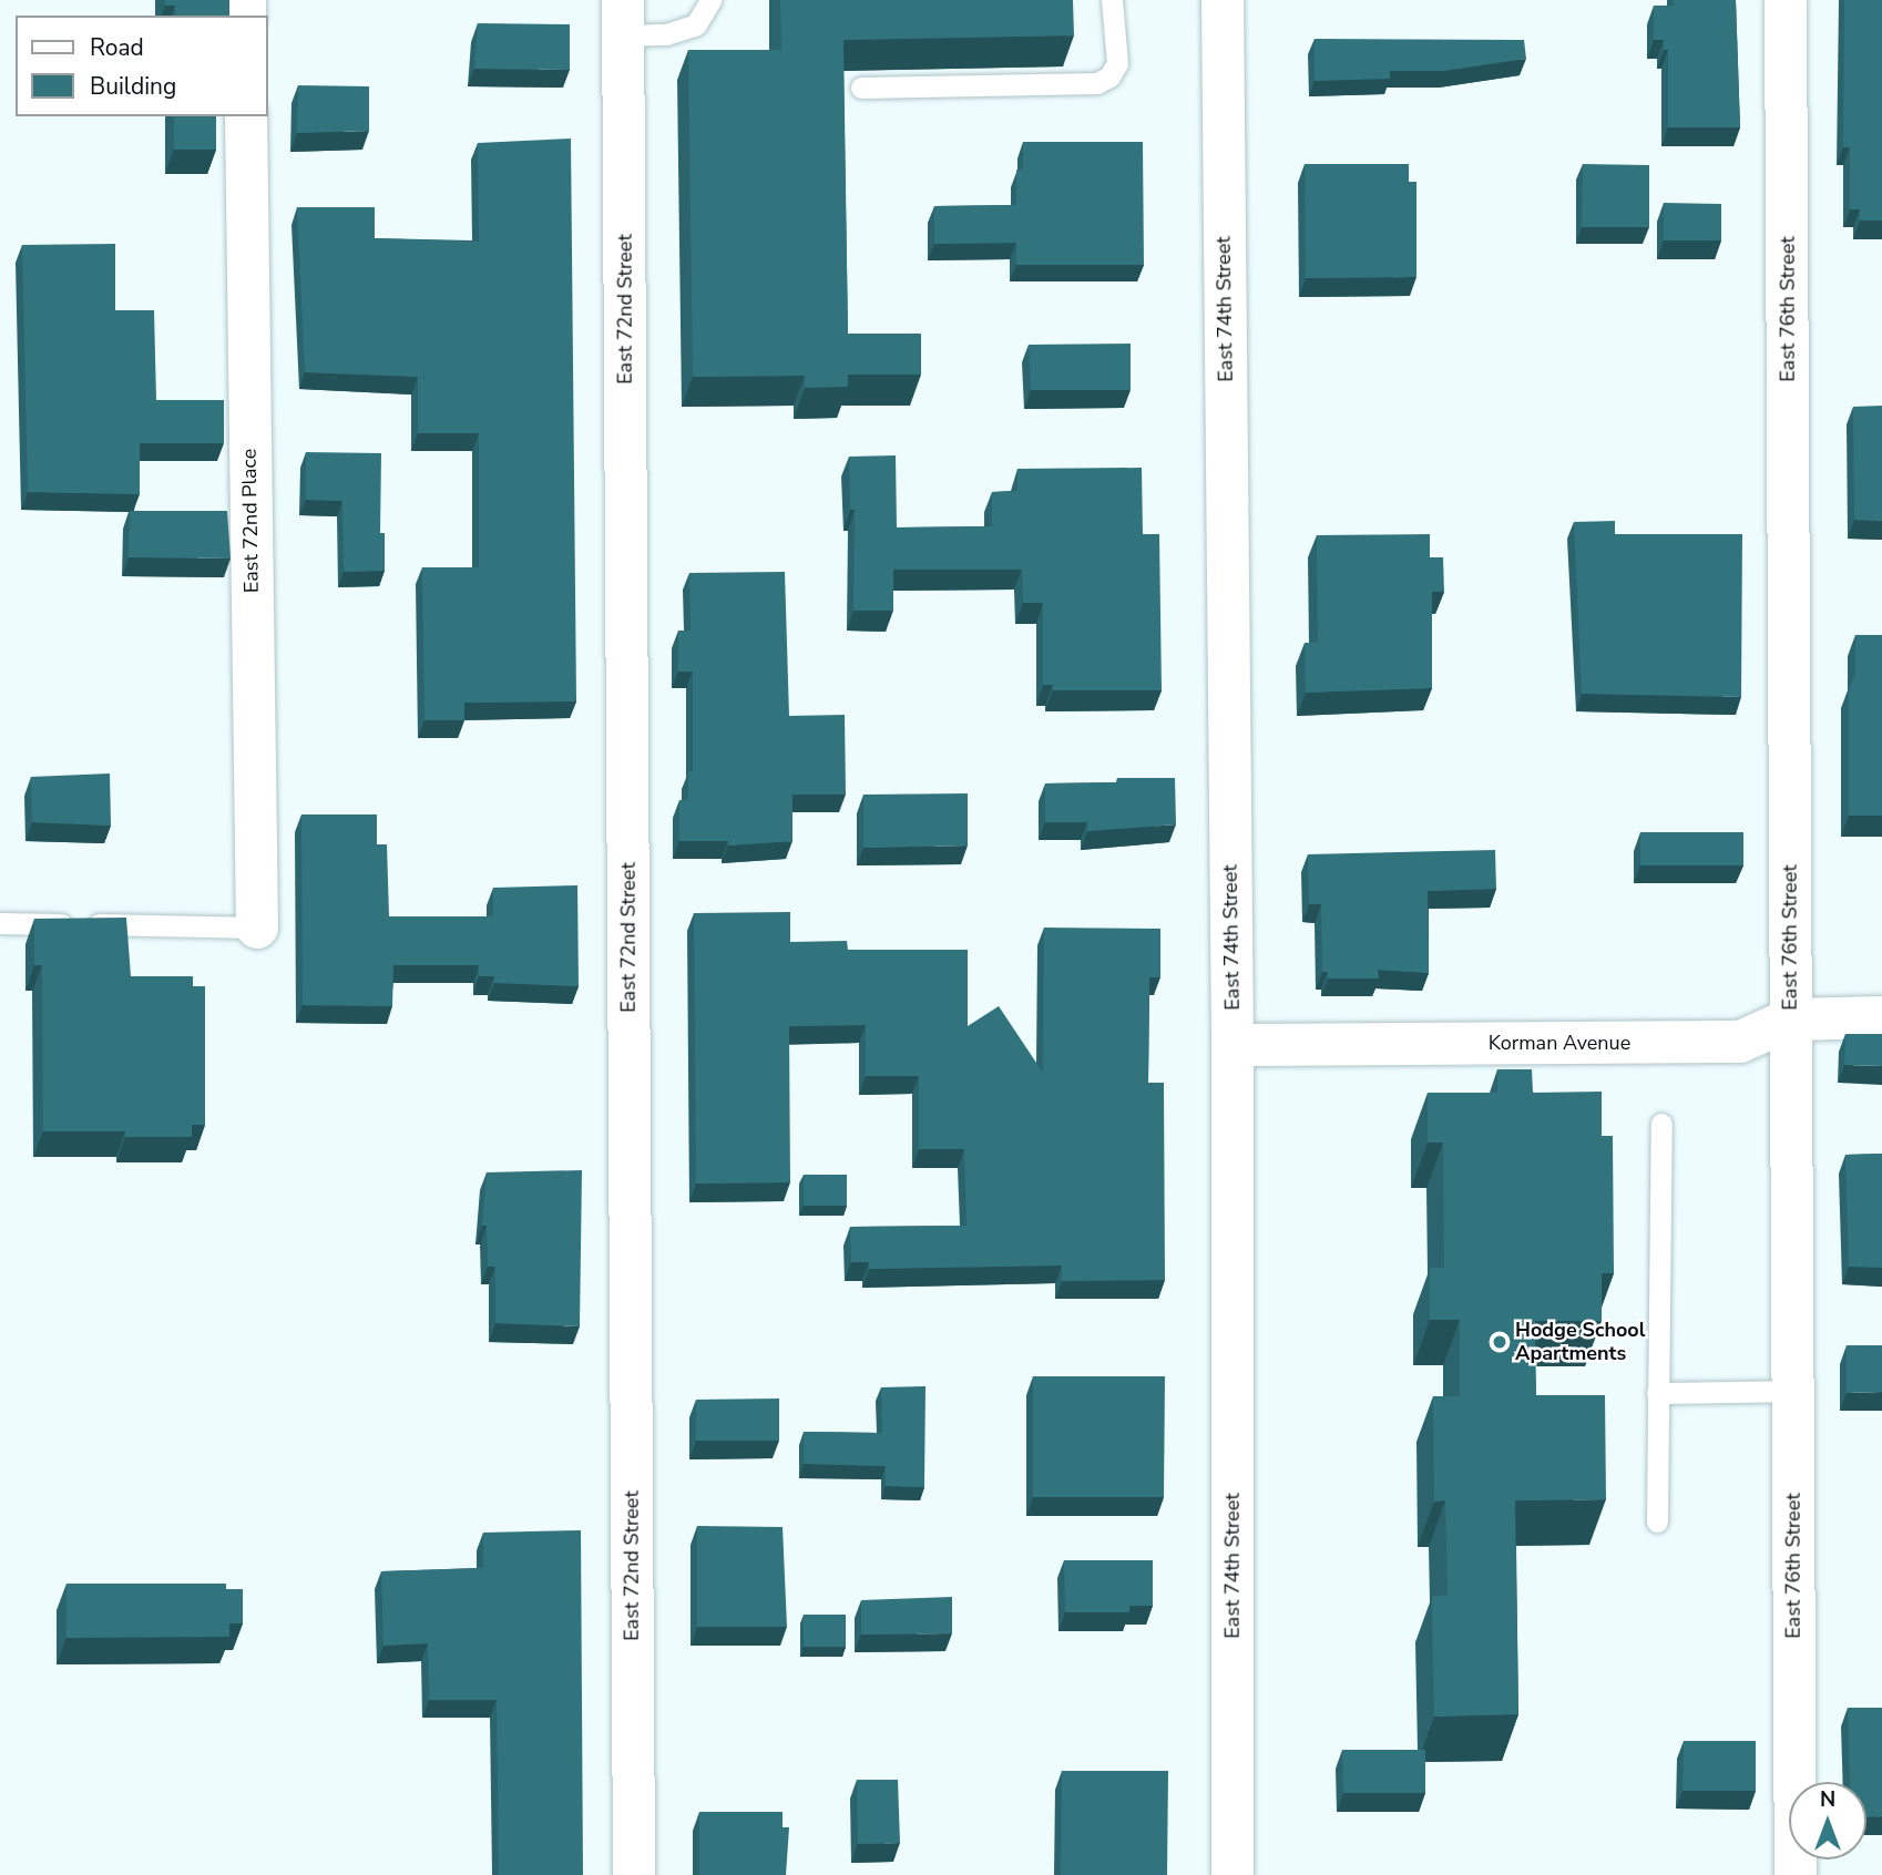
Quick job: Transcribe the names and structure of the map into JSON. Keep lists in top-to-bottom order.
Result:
{
  "streets": {
    "street": [
      "East 72nd Street",
      "East 74th Street",
      "East 76th Street",
      "East 72nd Place",
      "Korman Avenue"
    ]
  },
  "crossings": [
    ["East 74th Street", "Korman Avenue"],
    ["East 76th Street", "Korman Avenue"]
  ],
  "places": ["Hodge School Apartments"],
  "legend": ["Road", "Building"],
  "north": "top"
}
